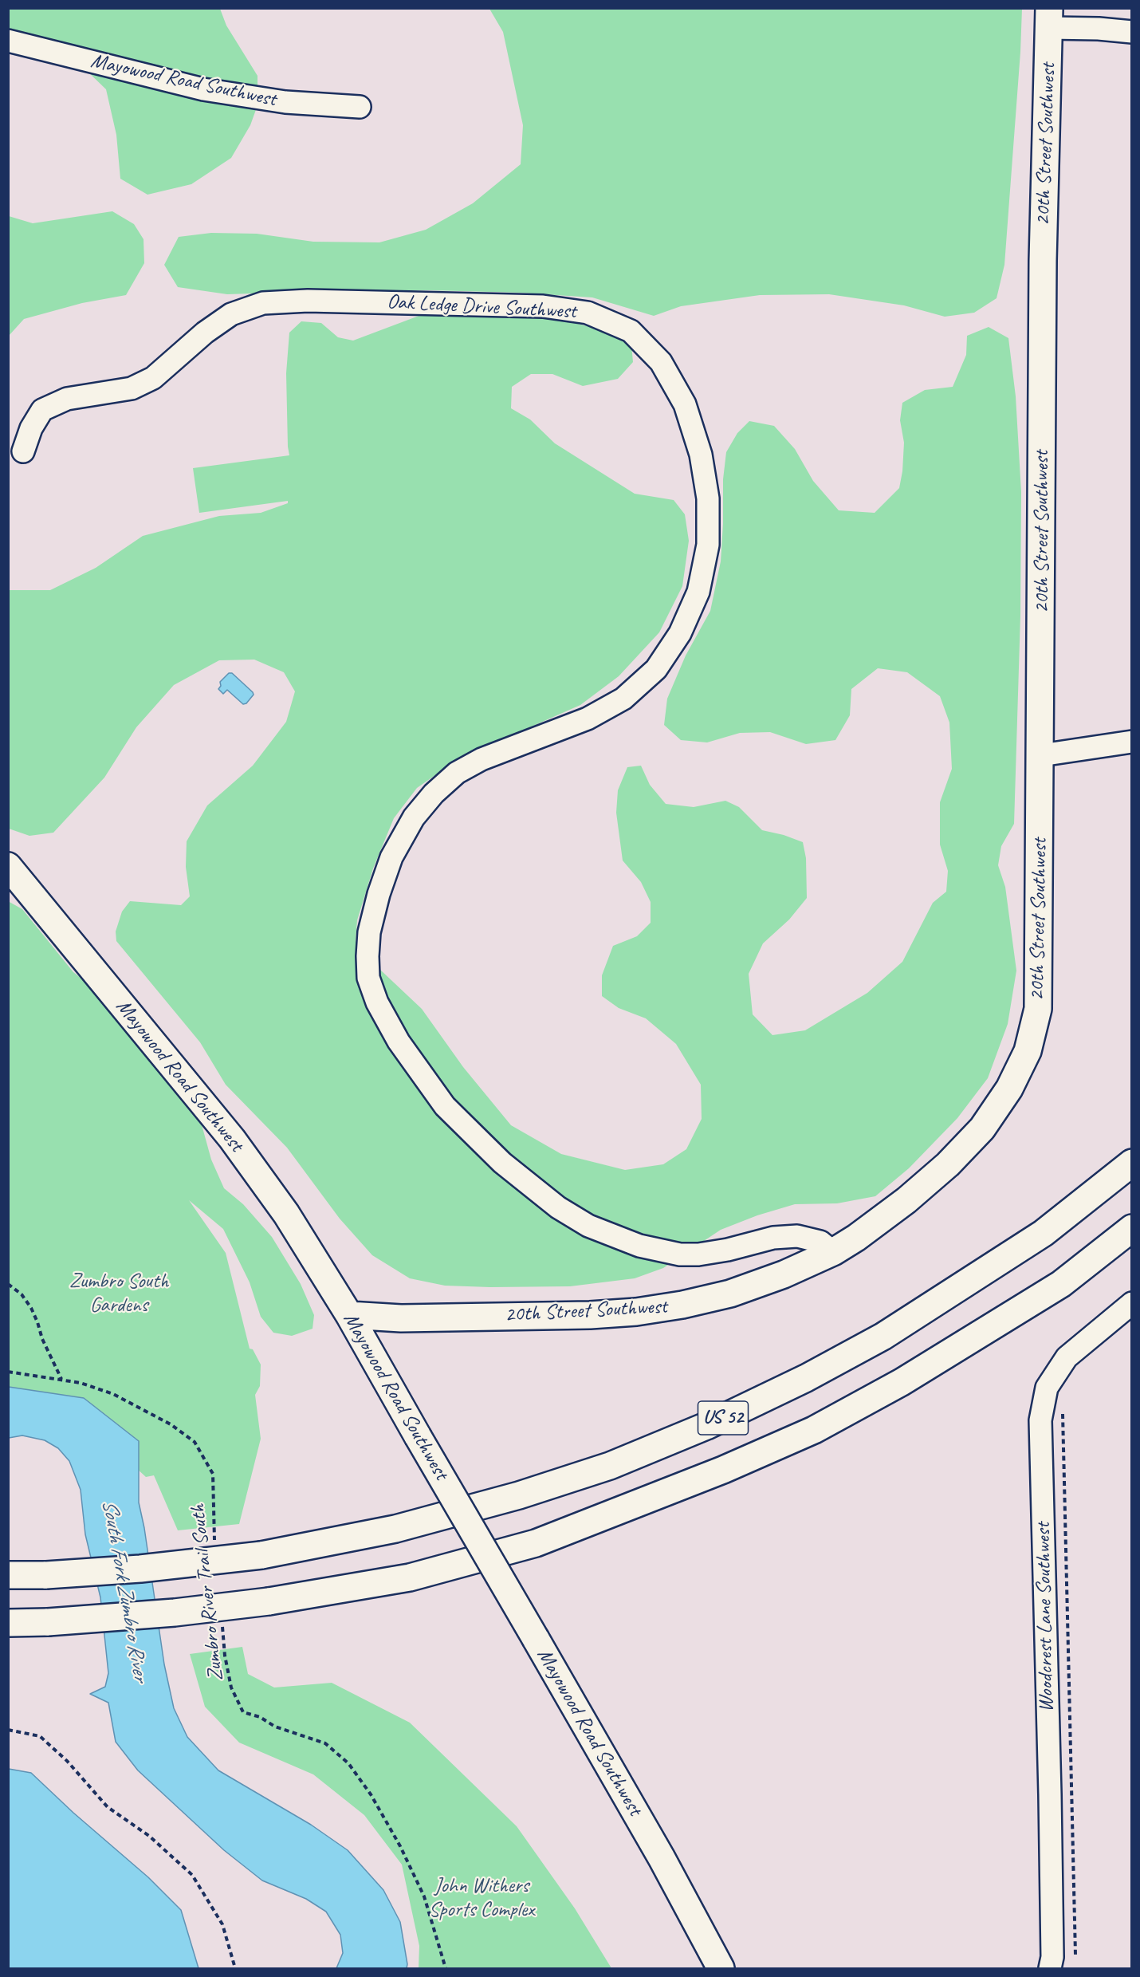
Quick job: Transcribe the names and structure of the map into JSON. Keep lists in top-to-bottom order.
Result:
{
  "streets": {
    "main road": ["Mayowood Road Southwest", "20th Street Southwest", "US 52"],
    "street": ["Oak Ledge Drive Southwest", "Woodcrest Lane Southwest"],
    "path": ["Zumbro River Trail South"]
  },
  "crossings": [
    ["Mayowood Road Southwest", "20th Street Southwest"],
    ["20th Street Southwest", "Oak Ledge Drive Southwest"]
  ],
  "water": ["South Fork Zumbro River"],
  "parks": ["Zumbro South Gardens", "John Withers Sports Complex"]
}
